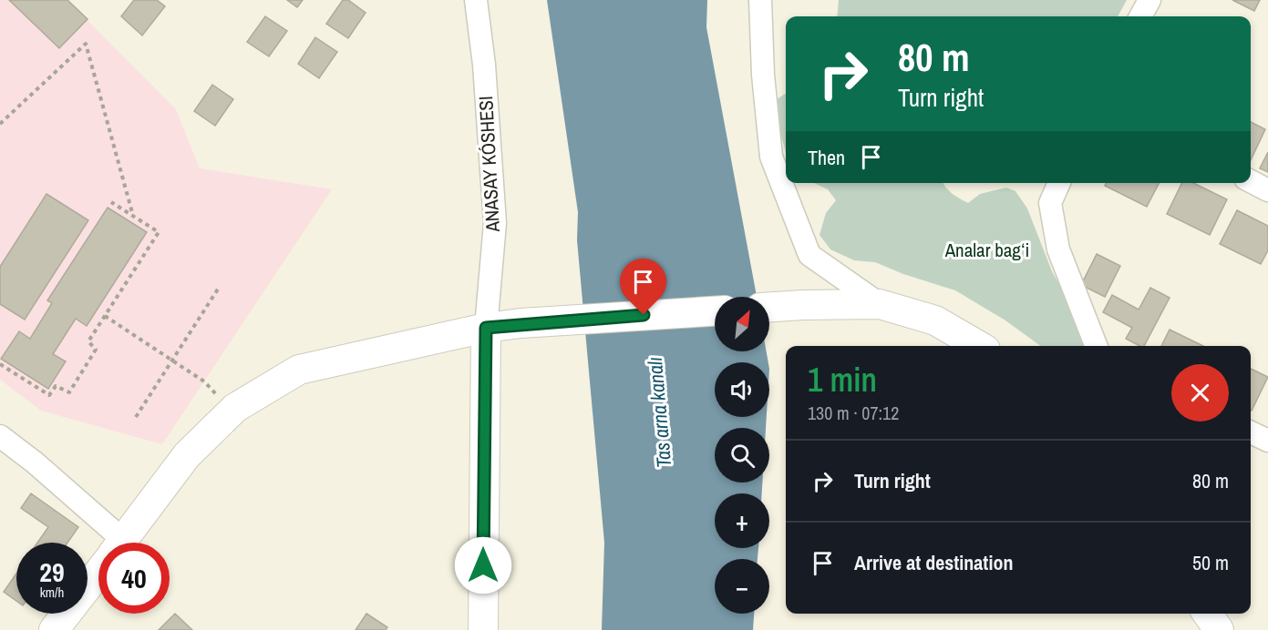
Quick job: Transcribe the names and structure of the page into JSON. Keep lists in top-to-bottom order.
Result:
{
  "streets": {
    "street": ["ANASAY KÓSHESI"]
  },
  "water": ["Tas arna kanalı"],
  "parks": ["Analar bagʻi"],
  "north": "top right",
  "page": {
    "turn": ["80 m", "Turn right"],
    "then": "Then",
    "map_buttons": ["+", "−"],
    "heading": ["1 min", "130 m · 07:12"],
    "list": [
      {
        "name": "Turn right",
        "value": "80 m"
      },
      {
        "name": "Arrive at destination",
        "value": "50 m"
      }
    ],
    "speed": "29 km/h",
    "limit": "40"
  }
}
